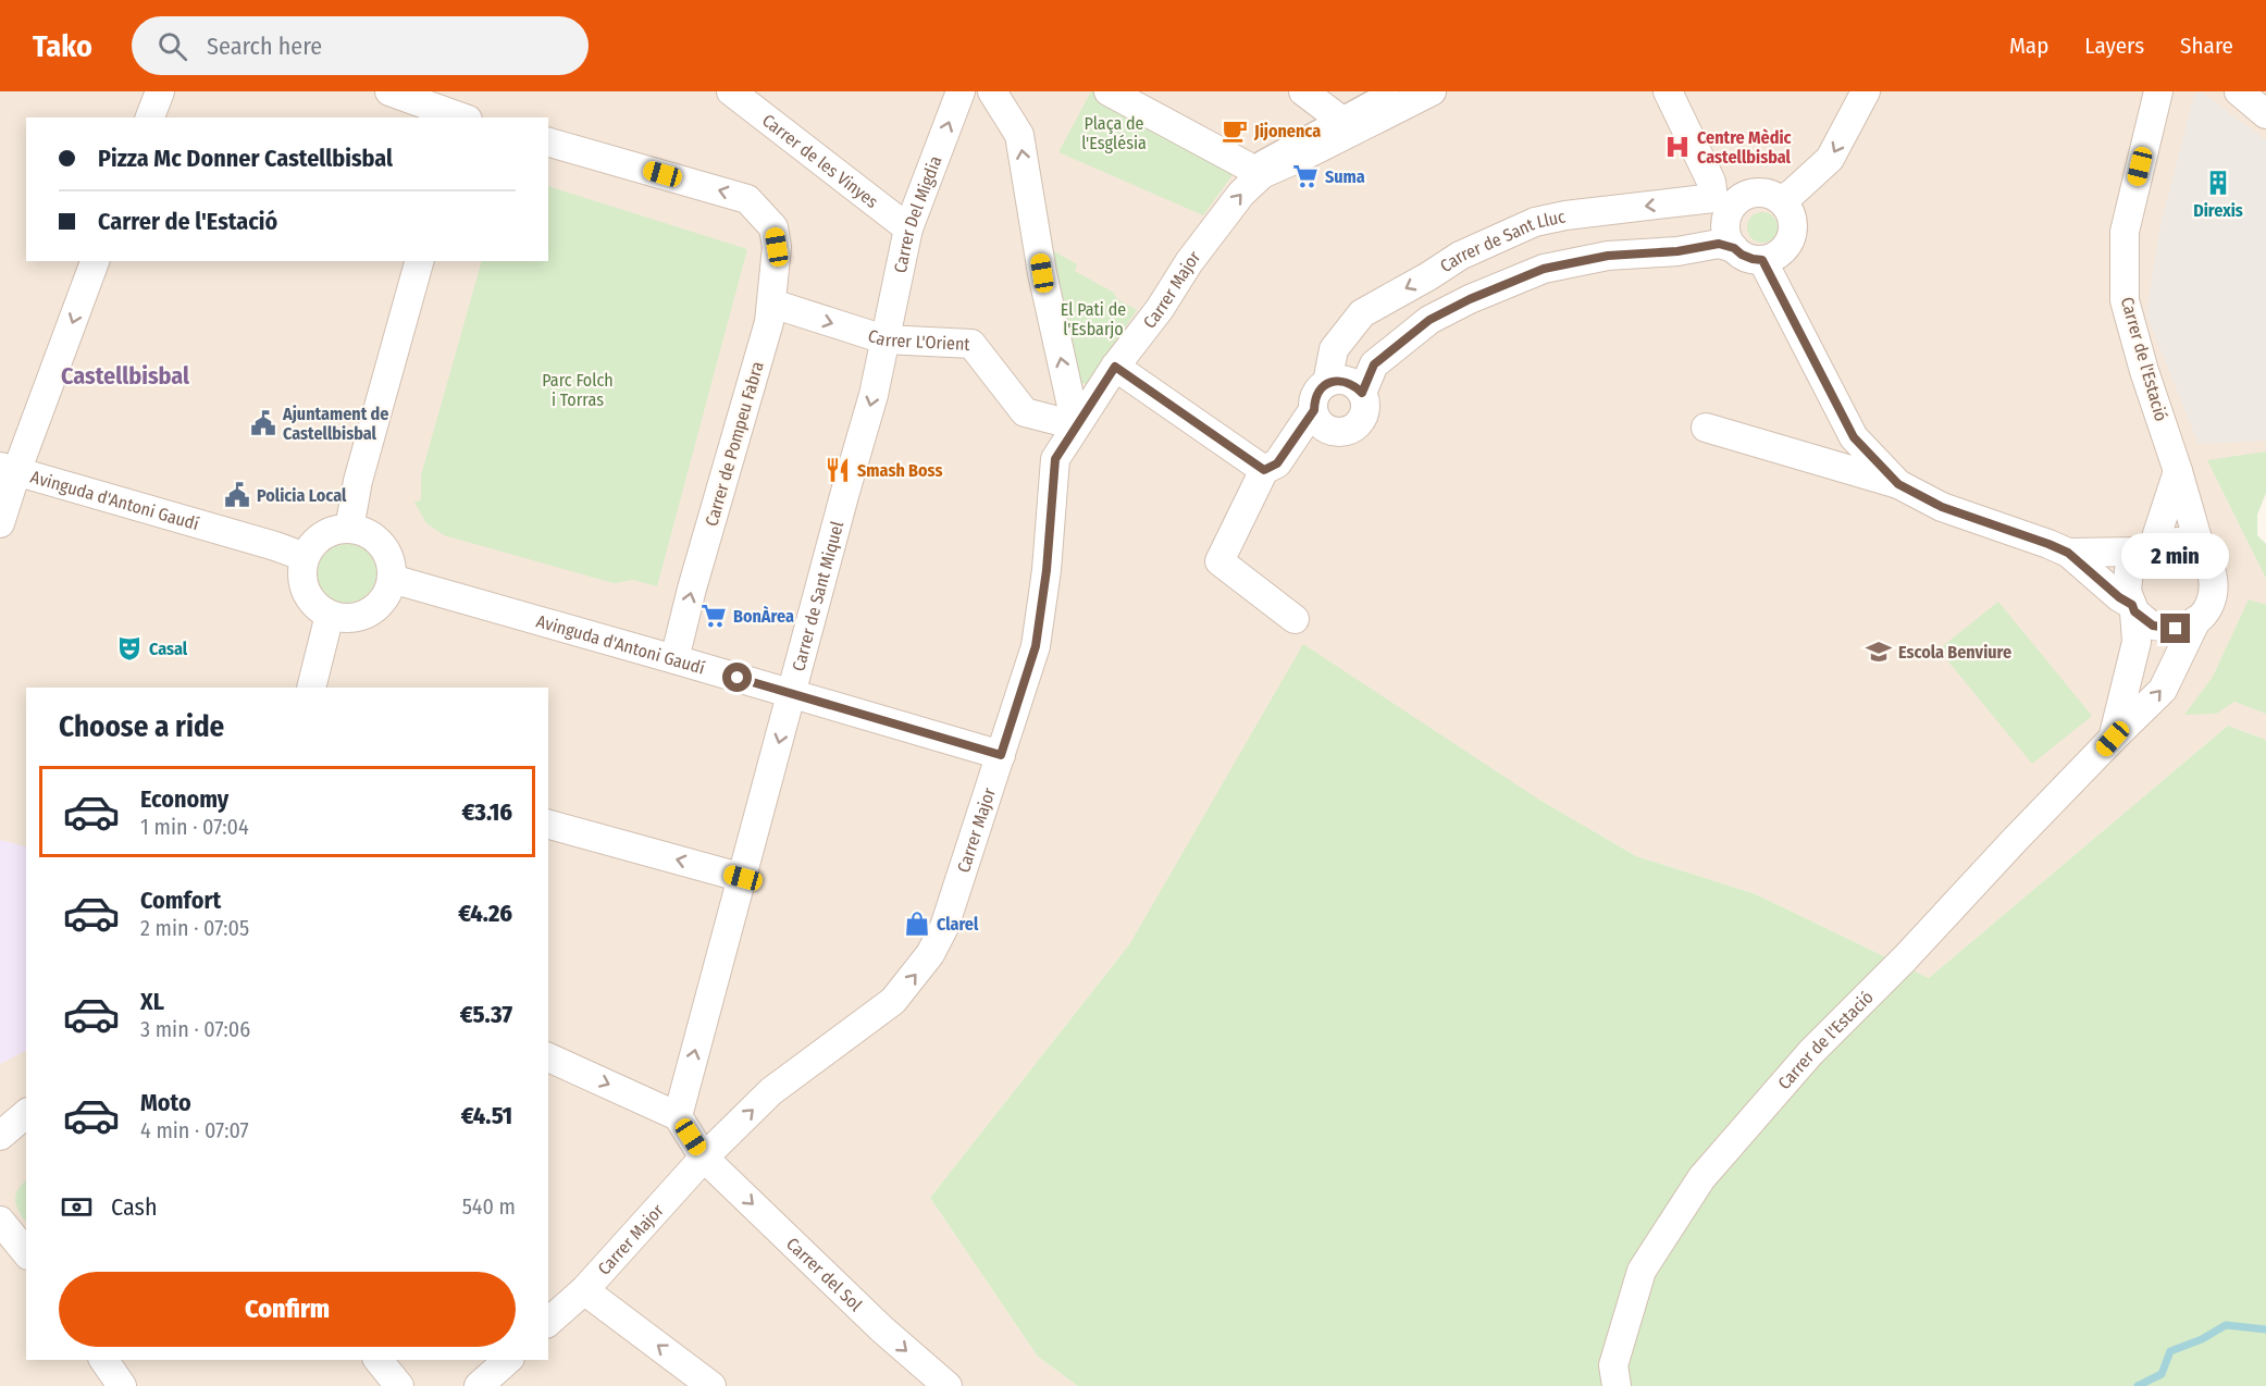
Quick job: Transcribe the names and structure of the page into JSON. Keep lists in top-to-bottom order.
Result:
{
  "streets": {
    "street": [
      "Carrer de les Vinyes",
      "Carrer Del Migdia",
      "Carrer de Sant Lluc",
      "Carrer Major",
      "Carrer L'Orient",
      "Carrer de l'Estació",
      "Carrer de Pompeu Fabra",
      "Avinguda d'Antoni Gaudí",
      "Carrer de Sant Miquel",
      "Carrer del Sol"
    ]
  },
  "crossings": [
    ["Carrer de les Vinyes", "Carrer Del Migdia"],
    ["Carrer Del Migdia", "Carrer L'Orient"],
    ["Carrer Del Migdia", "Carrer de Sant Miquel"],
    ["Carrer Major", "Carrer L'Orient"],
    ["Carrer Major", "Avinguda d'Antoni Gaudí"],
    ["Carrer Major", "Carrer del Sol"],
    ["Carrer L'Orient", "Carrer de Pompeu Fabra"],
    ["Carrer L'Orient", "Carrer de Sant Miquel"],
    ["Carrer de Pompeu Fabra", "Avinguda d'Antoni Gaudí"],
    ["Avinguda d'Antoni Gaudí", "Carrer de Sant Miquel"],
    ["Carrer de Sant Miquel", "Carrer del Sol"]
  ],
  "one_way": ["Carrer Del Migdia", "Carrer Major"],
  "districts": ["Castellbisbal"],
  "parks": ["Plaça de l'Església", "El Pati de l'Esbarjo", "Parc Folch i Torras"],
  "places": {
    "cafe": ["Jijonenca"],
    "hospital": ["Centre Mèdic Castellbisbal"],
    "supermarket": ["Suma", "BonÀrea"],
    "building": ["Direxis"],
    "public building": ["Ajuntament de Castellbisbal", "Policia Local"],
    "restaurant": ["Smash Boss"],
    "theatre": ["Casal"],
    "school or university": ["Escola Benviure"],
    "shop": ["Clarel"]
  },
  "page": {
    "header": "Tako",
    "search": "Search here",
    "nav": ["Map", "Layers", "Share"],
    "banner": ["Pizza Mc Donner Castellbisbal", "Carrer de l'Estació"],
    "bubble": "2 min",
    "heading": "Choose a ride",
    "list": [
      {
        "name": "Economy",
        "note": "1 min · 07:04",
        "value": "€3.16"
      },
      {
        "name": "Comfort",
        "note": "2 min · 07:05",
        "value": "€4.26"
      },
      {
        "name": "XL",
        "note": "3 min · 07:06",
        "value": "€5.37"
      },
      {
        "name": "Moto",
        "note": "4 min · 07:07",
        "value": "€4.51"
      }
    ],
    "pay": ["Cash", "540 m"],
    "buttons": "Confirm"
  }
}
